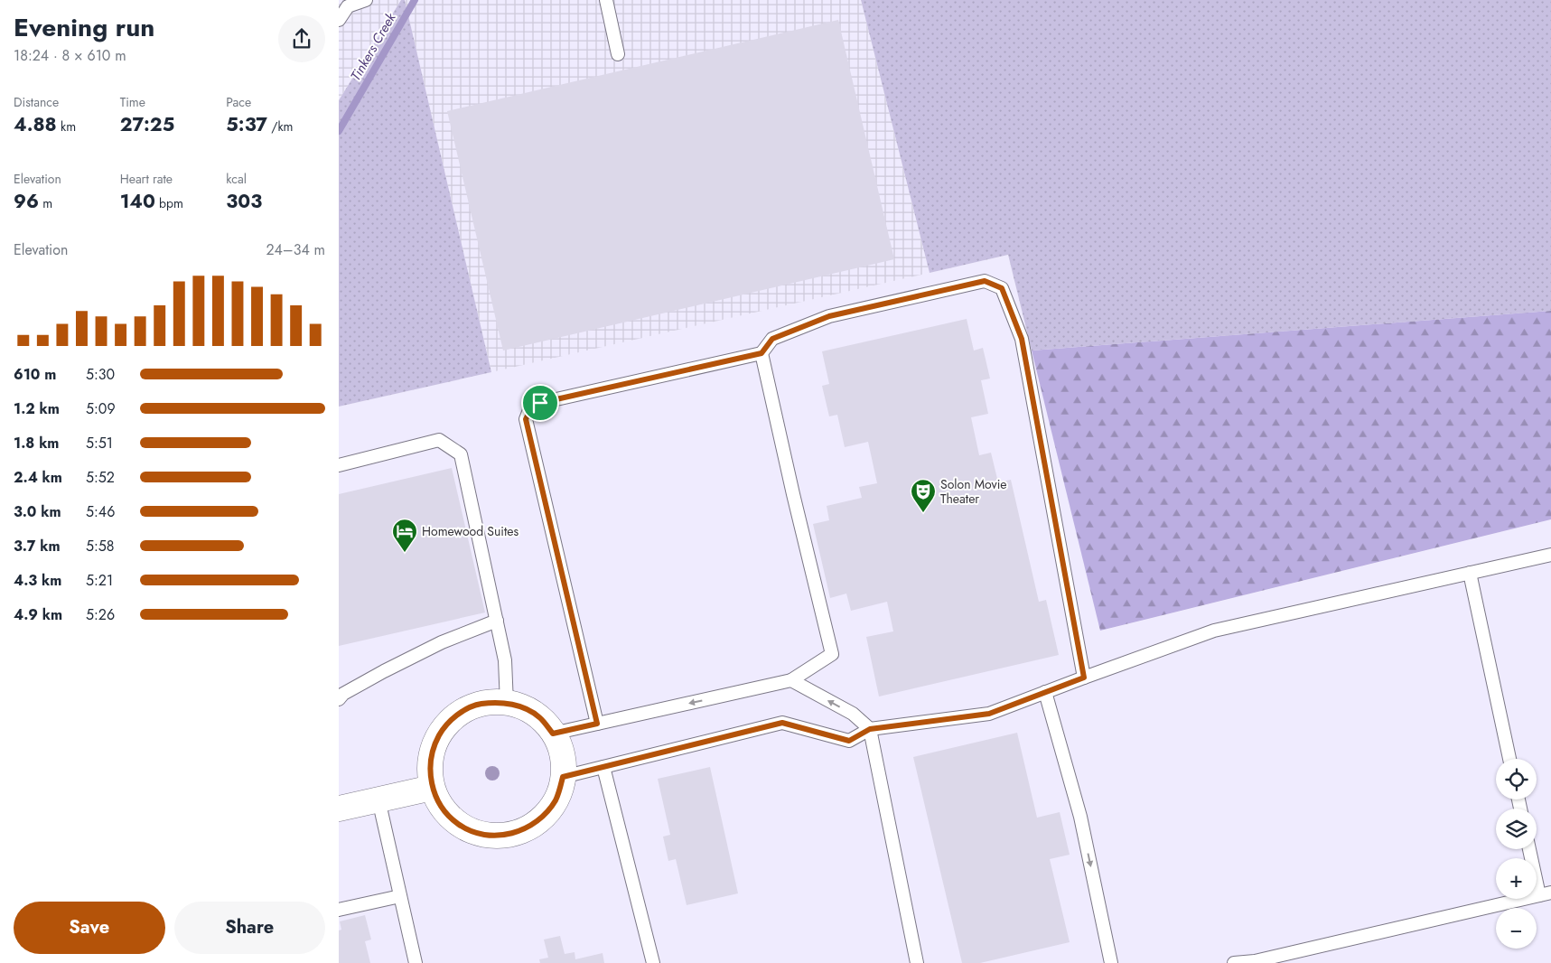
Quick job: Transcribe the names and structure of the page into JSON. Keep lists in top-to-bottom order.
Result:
{
  "water": ["Tinkers Creek"],
  "places": {
    "theatre": ["Solon Movie Theater"],
    "hotel": ["Homewood Suites"]
  },
  "page": {
    "heading": ["Evening run", "18:24 · 8 × 610 m"],
    "stats": [
      ["Distance", "4.88 km"],
      ["Time", "27:25"],
      ["Pace", "5:37 /km"],
      ["Elevation", "96 m"],
      ["Heart rate", "140 bpm"],
      ["kcal", "303"]
    ],
    "chart": ["Elevation", "24–34 m"],
    "list": [
      {
        "name": "610 m",
        "note": "5:30"
      },
      {
        "name": "1.2 km",
        "note": "5:09"
      },
      {
        "name": "1.8 km",
        "note": "5:51"
      },
      {
        "name": "2.4 km",
        "note": "5:52"
      },
      {
        "name": "3.0 km",
        "note": "5:46"
      },
      {
        "name": "3.7 km",
        "note": "5:58"
      },
      {
        "name": "4.3 km",
        "note": "5:21"
      },
      {
        "name": "4.9 km",
        "note": "5:26"
      }
    ],
    "map_buttons": ["+", "−"],
    "buttons": ["Save", "Share"]
  }
}
